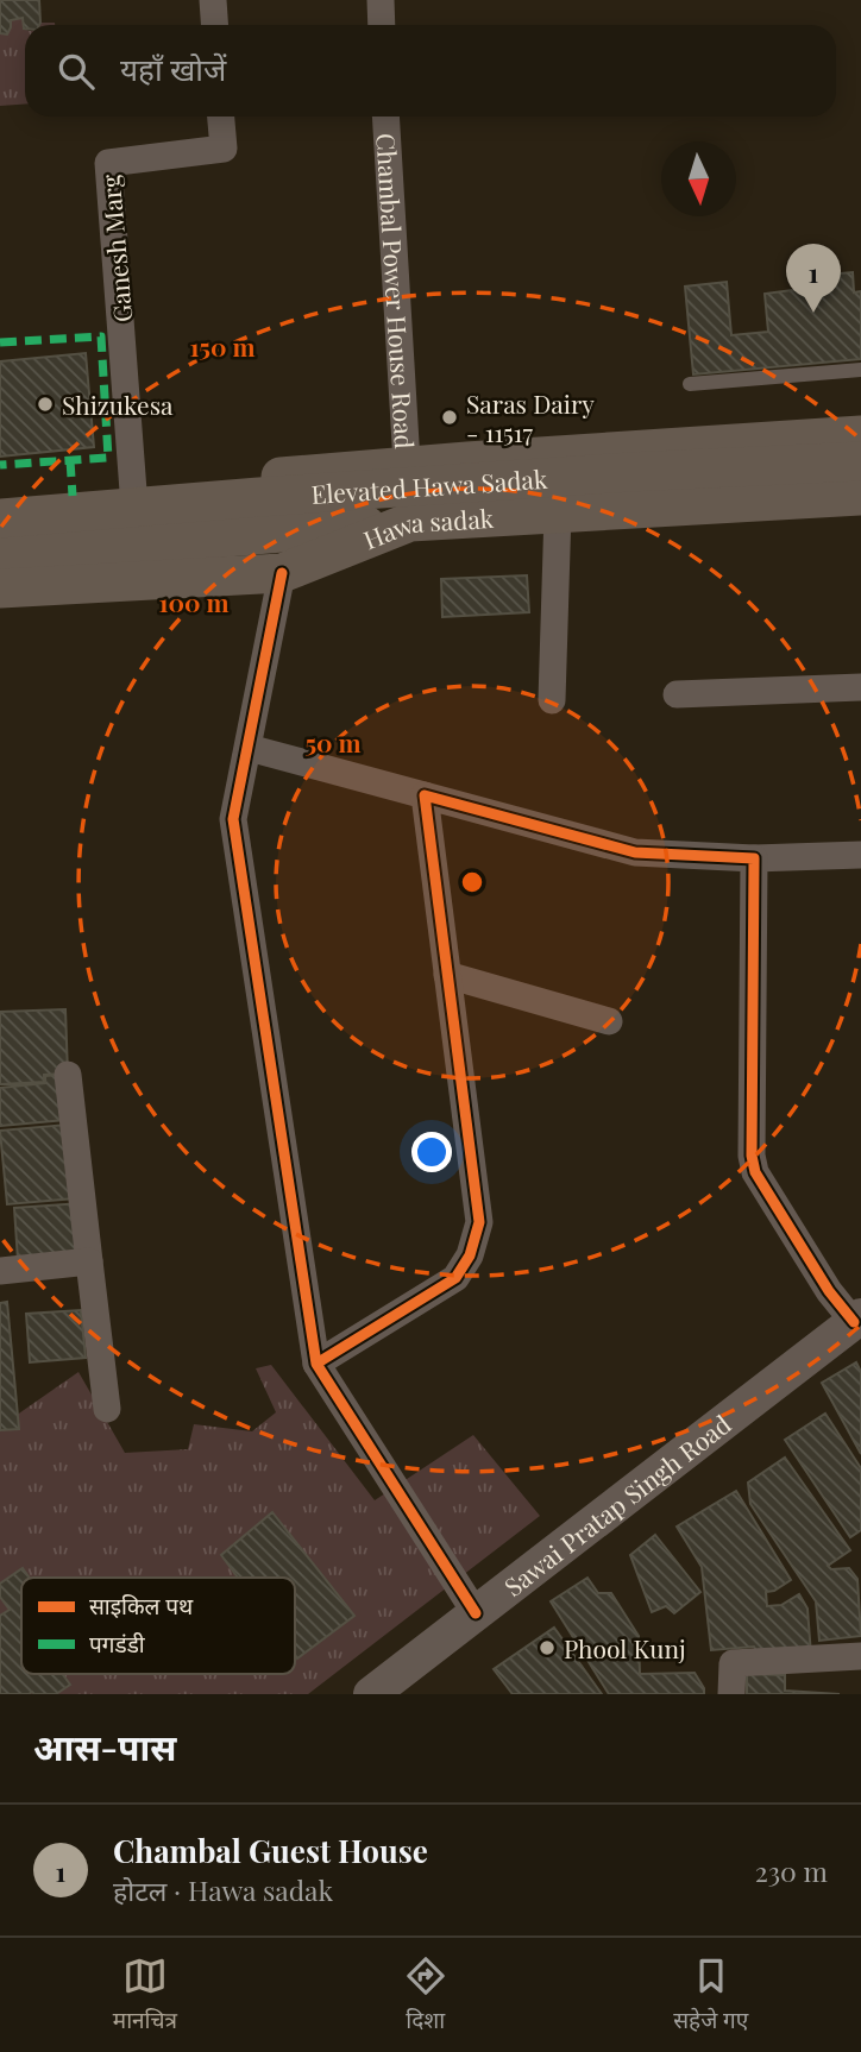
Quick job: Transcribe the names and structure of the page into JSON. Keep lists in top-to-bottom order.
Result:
{
  "streets": {
    "main road": ["Elevated Hawa Sadak", "Hawa sadak"],
    "street": ["Ganesh Marg", "Chambal Power House Road", "Sawai Pratap Singh Road"]
  },
  "crossings": [
    ["Chambal Power House Road", "Elevated Hawa Sadak"],
    ["Chambal Power House Road", "Hawa sadak"],
    ["Elevated Hawa Sadak", "Hawa sadak"]
  ],
  "places": ["Shizukesa", "Saras Dairy - 11517", "Phool Kunj"],
  "legend": ["साइकिल पथ", "पगडंडी"],
  "north": "bottom",
  "page": {
    "search": "यहाँ खोजें",
    "pins": "1",
    "heading": "आस-पास",
    "list": [
      {
        "mark": "1",
        "name": "Chambal Guest House",
        "note": "होटल · Hawa sadak",
        "value": "230 m"
      }
    ],
    "nav": ["मानचित्र", "दिशा", "सहेजे गए"]
  },
  "rings": ["150 m", "100 m", "50 m"]
}
